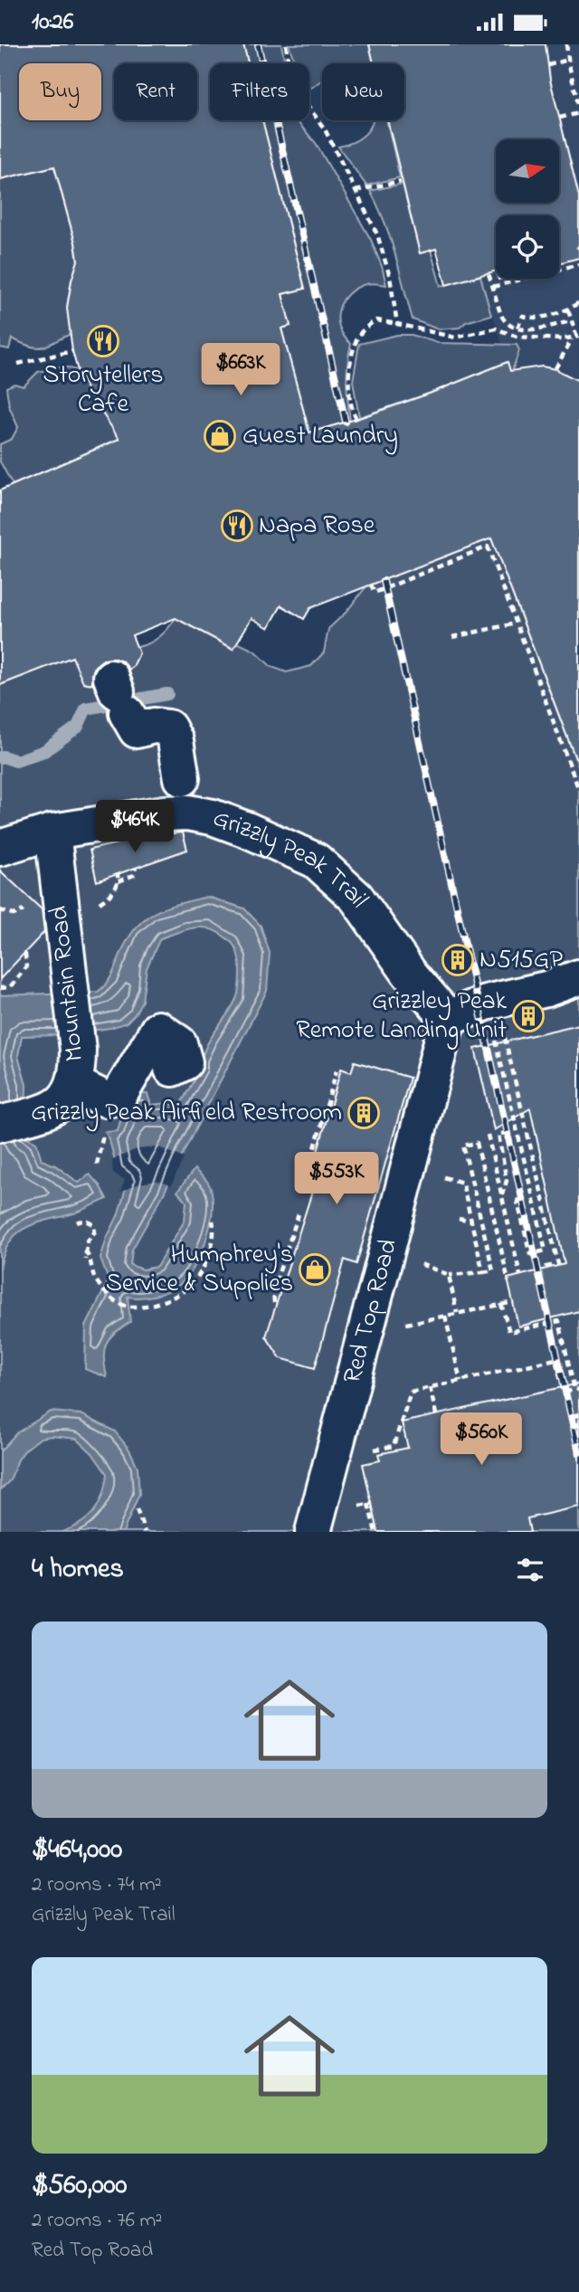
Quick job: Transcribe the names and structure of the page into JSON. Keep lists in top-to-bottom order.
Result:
{
  "streets": {
    "street": ["Grizzly Peak Trail", "Mountain Road", "Red Top Road"]
  },
  "crossings": [
    ["Grizzly Peak Trail", "Mountain Road"],
    ["Grizzly Peak Trail", "Red Top Road"]
  ],
  "places": {
    "restaurant": ["Storytellers Cafe", "Napa Rose"],
    "shop": ["Guest Laundry", "Humphrey's Service & Supplies"],
    "building": ["N515GP", "Grizzley Peak Remote Landing Unit", "Grizzly Peak Airfield Restroom"]
  },
  "north": "right",
  "page": {
    "status": "10:26",
    "chip": [
      "Buy",
      "Rent",
      "Filters",
      "New"
    ],
    "price": [
      "$663K",
      "$464K",
      "$553K",
      "$560K"
    ],
    "heading": "4 homes",
    "list": [
      {
        "name": "$464,000",
        "note": "2 rooms · 74 m² · Grizzly Peak Trail"
      },
      {
        "name": "$560,000",
        "note": "2 rooms · 76 m² · Red Top Road"
      }
    ]
  }
}
